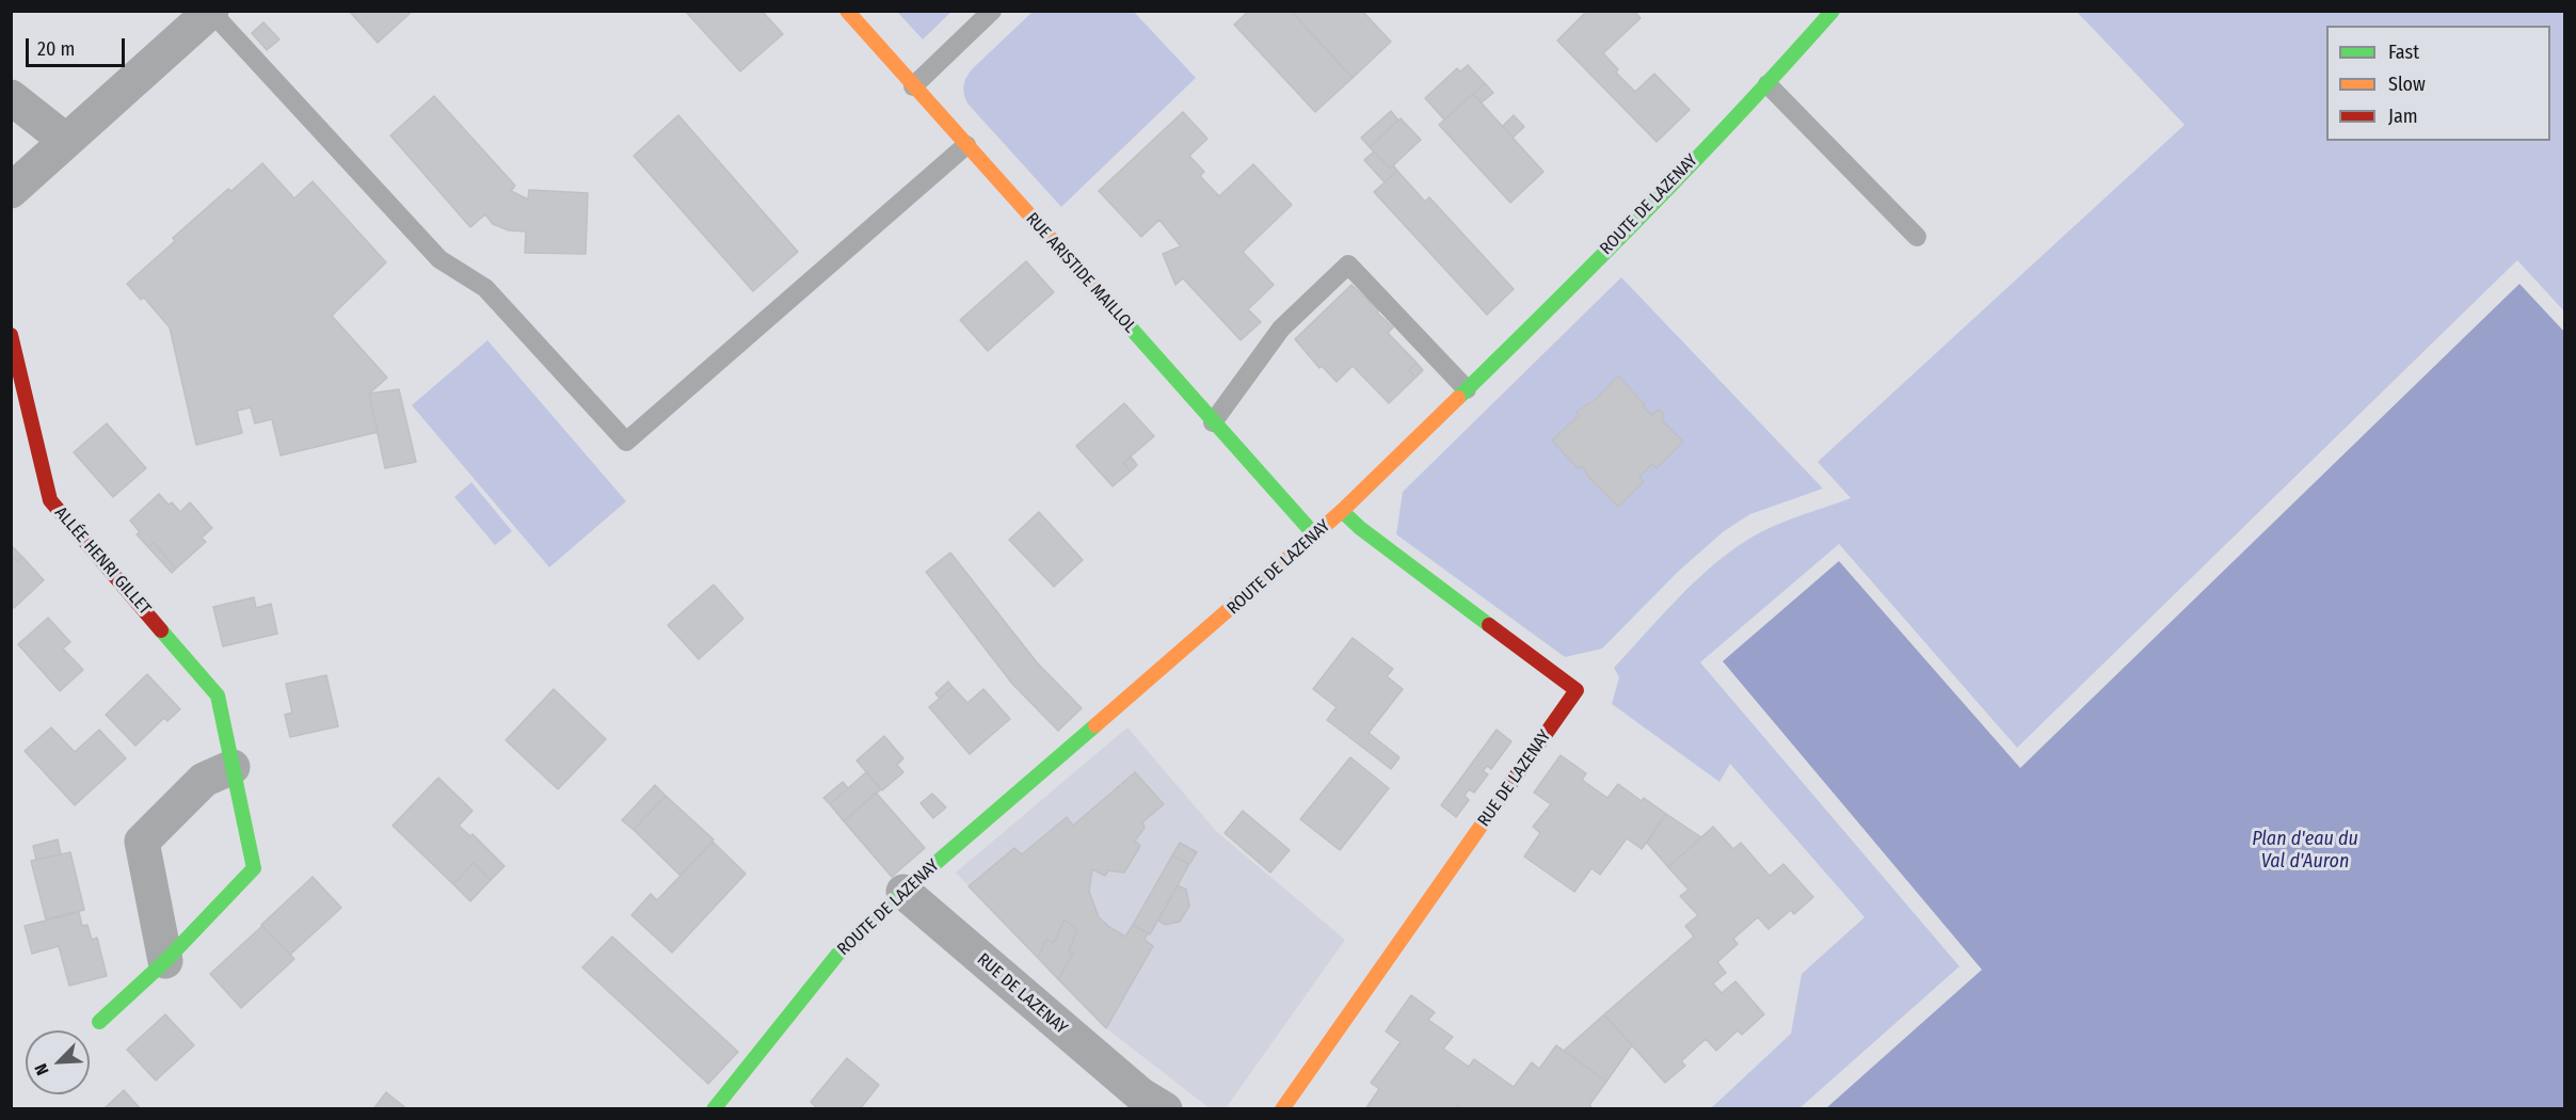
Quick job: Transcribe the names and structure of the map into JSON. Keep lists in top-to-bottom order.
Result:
{
  "streets": {
    "street": [
      "ROUTE DE LAZENAY",
      "RUE ARISTIDE MAILLOL",
      "ALLÉE HENRI GILLET",
      "RUE DE LAZENAY"
    ]
  },
  "crossings": [
    ["ROUTE DE LAZENAY", "RUE ARISTIDE MAILLOL"],
    ["ROUTE DE LAZENAY", "RUE DE LAZENAY"]
  ],
  "water": ["Plan d'eau du Val d'Auron"],
  "legend": ["Fast", "Slow", "Jam"],
  "scale_bar": "20 m",
  "north": "bottom left"
}
